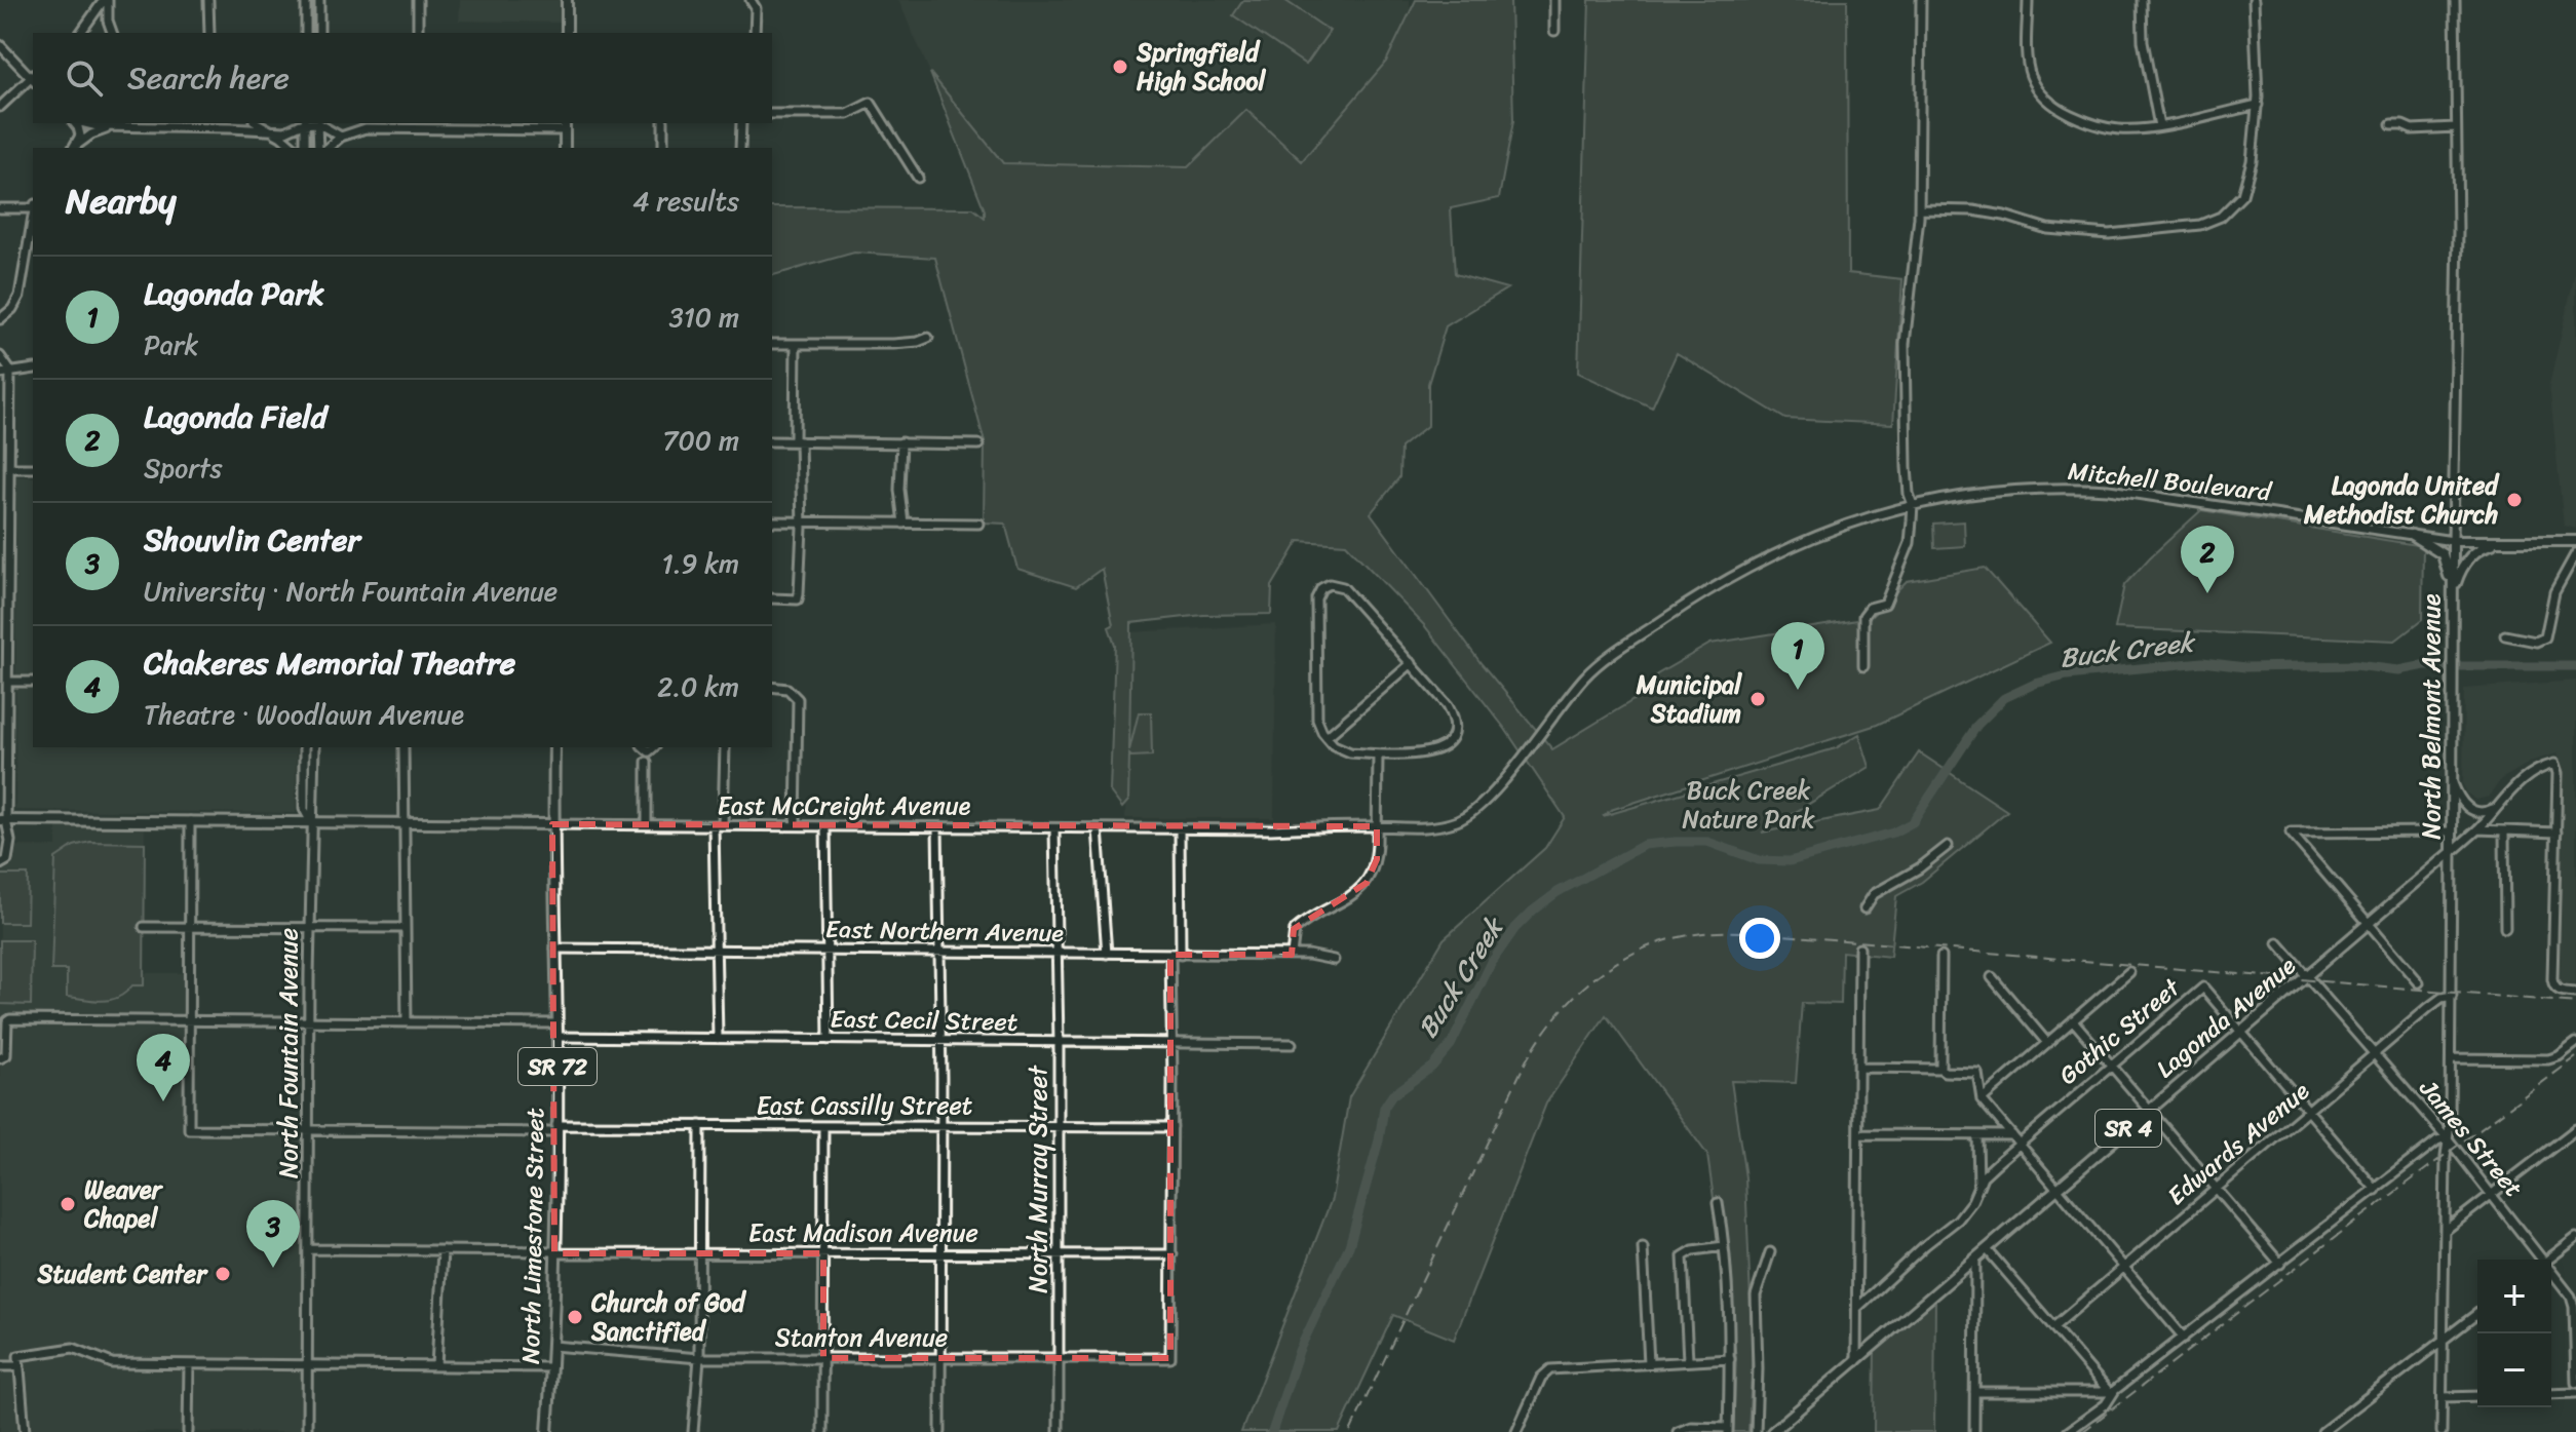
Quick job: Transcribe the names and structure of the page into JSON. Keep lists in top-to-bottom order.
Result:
{
  "streets": {
    "main road": [
      "Mitchell Boulevard",
      "North Belmont Avenue",
      "East McCreight Avenue",
      "Lagonda Avenue",
      "SR 72",
      "SR 4",
      "North Limestone Street"
    ],
    "street": [
      "East Northern Avenue",
      "East Cecil Street",
      "Gothic Street",
      "North Fountain Avenue",
      "East Cassilly Street",
      "James Street",
      "Edwards Avenue",
      "North Murray Street",
      "East Madison Avenue",
      "Stanton Avenue"
    ]
  },
  "crossings": [
    ["Mitchell Boulevard", "North Belmont Avenue"],
    ["Mitchell Boulevard", "East McCreight Avenue"],
    ["North Belmont Avenue", "Lagonda Avenue"],
    ["North Belmont Avenue", "James Street"],
    ["North Belmont Avenue", "Edwards Avenue"],
    ["East McCreight Avenue", "North Fountain Avenue"],
    ["East McCreight Avenue", "North Murray Street"],
    ["East McCreight Avenue", "North Limestone Street"],
    ["East Northern Avenue", "North Murray Street"],
    ["East Northern Avenue", "North Limestone Street"],
    ["Lagonda Avenue", "Gothic Street"],
    ["Lagonda Avenue", "James Street"],
    ["East Cecil Street", "North Murray Street"],
    ["East Cecil Street", "North Limestone Street"],
    ["Gothic Street", "Edwards Avenue"],
    ["North Fountain Avenue", "East Cassilly Street"],
    ["North Fountain Avenue", "East Madison Avenue"],
    ["East Cassilly Street", "North Murray Street"],
    ["East Cassilly Street", "North Limestone Street"],
    ["James Street", "Edwards Avenue"],
    ["North Murray Street", "East Madison Avenue"],
    ["North Murray Street", "Stanton Avenue"],
    ["East Madison Avenue", "North Limestone Street"],
    ["East Madison Avenue", "Stanton Avenue"],
    ["North Limestone Street", "Stanton Avenue"]
  ],
  "water": ["Buck Creek"],
  "parks": ["Buck Creek Nature Park"],
  "places": [
    "Springfield High School",
    "Lagonda United Methodist Church",
    "Municipal Stadium",
    "Weaver Chapel",
    "Student Center",
    "Church of God Sanctified"
  ],
  "page": {
    "search": "Search here",
    "heading": ["Nearby", "4 results"],
    "list": [
      {
        "mark": "1",
        "name": "Lagonda Park",
        "note": "Park",
        "value": "310 m"
      },
      {
        "mark": "2",
        "name": "Lagonda Field",
        "note": "Sports",
        "value": "700 m"
      },
      {
        "mark": "3",
        "name": "Shouvlin Center",
        "note": "University · North Fountain Avenue",
        "value": "1.9 km"
      },
      {
        "mark": "4",
        "name": "Chakeres Memorial Theatre",
        "note": "Theatre · Woodlawn Avenue",
        "value": "2.0 km"
      }
    ],
    "pins": [
      "2",
      "1",
      "4",
      "3"
    ],
    "map_buttons": ["+", "−"]
  }
}
